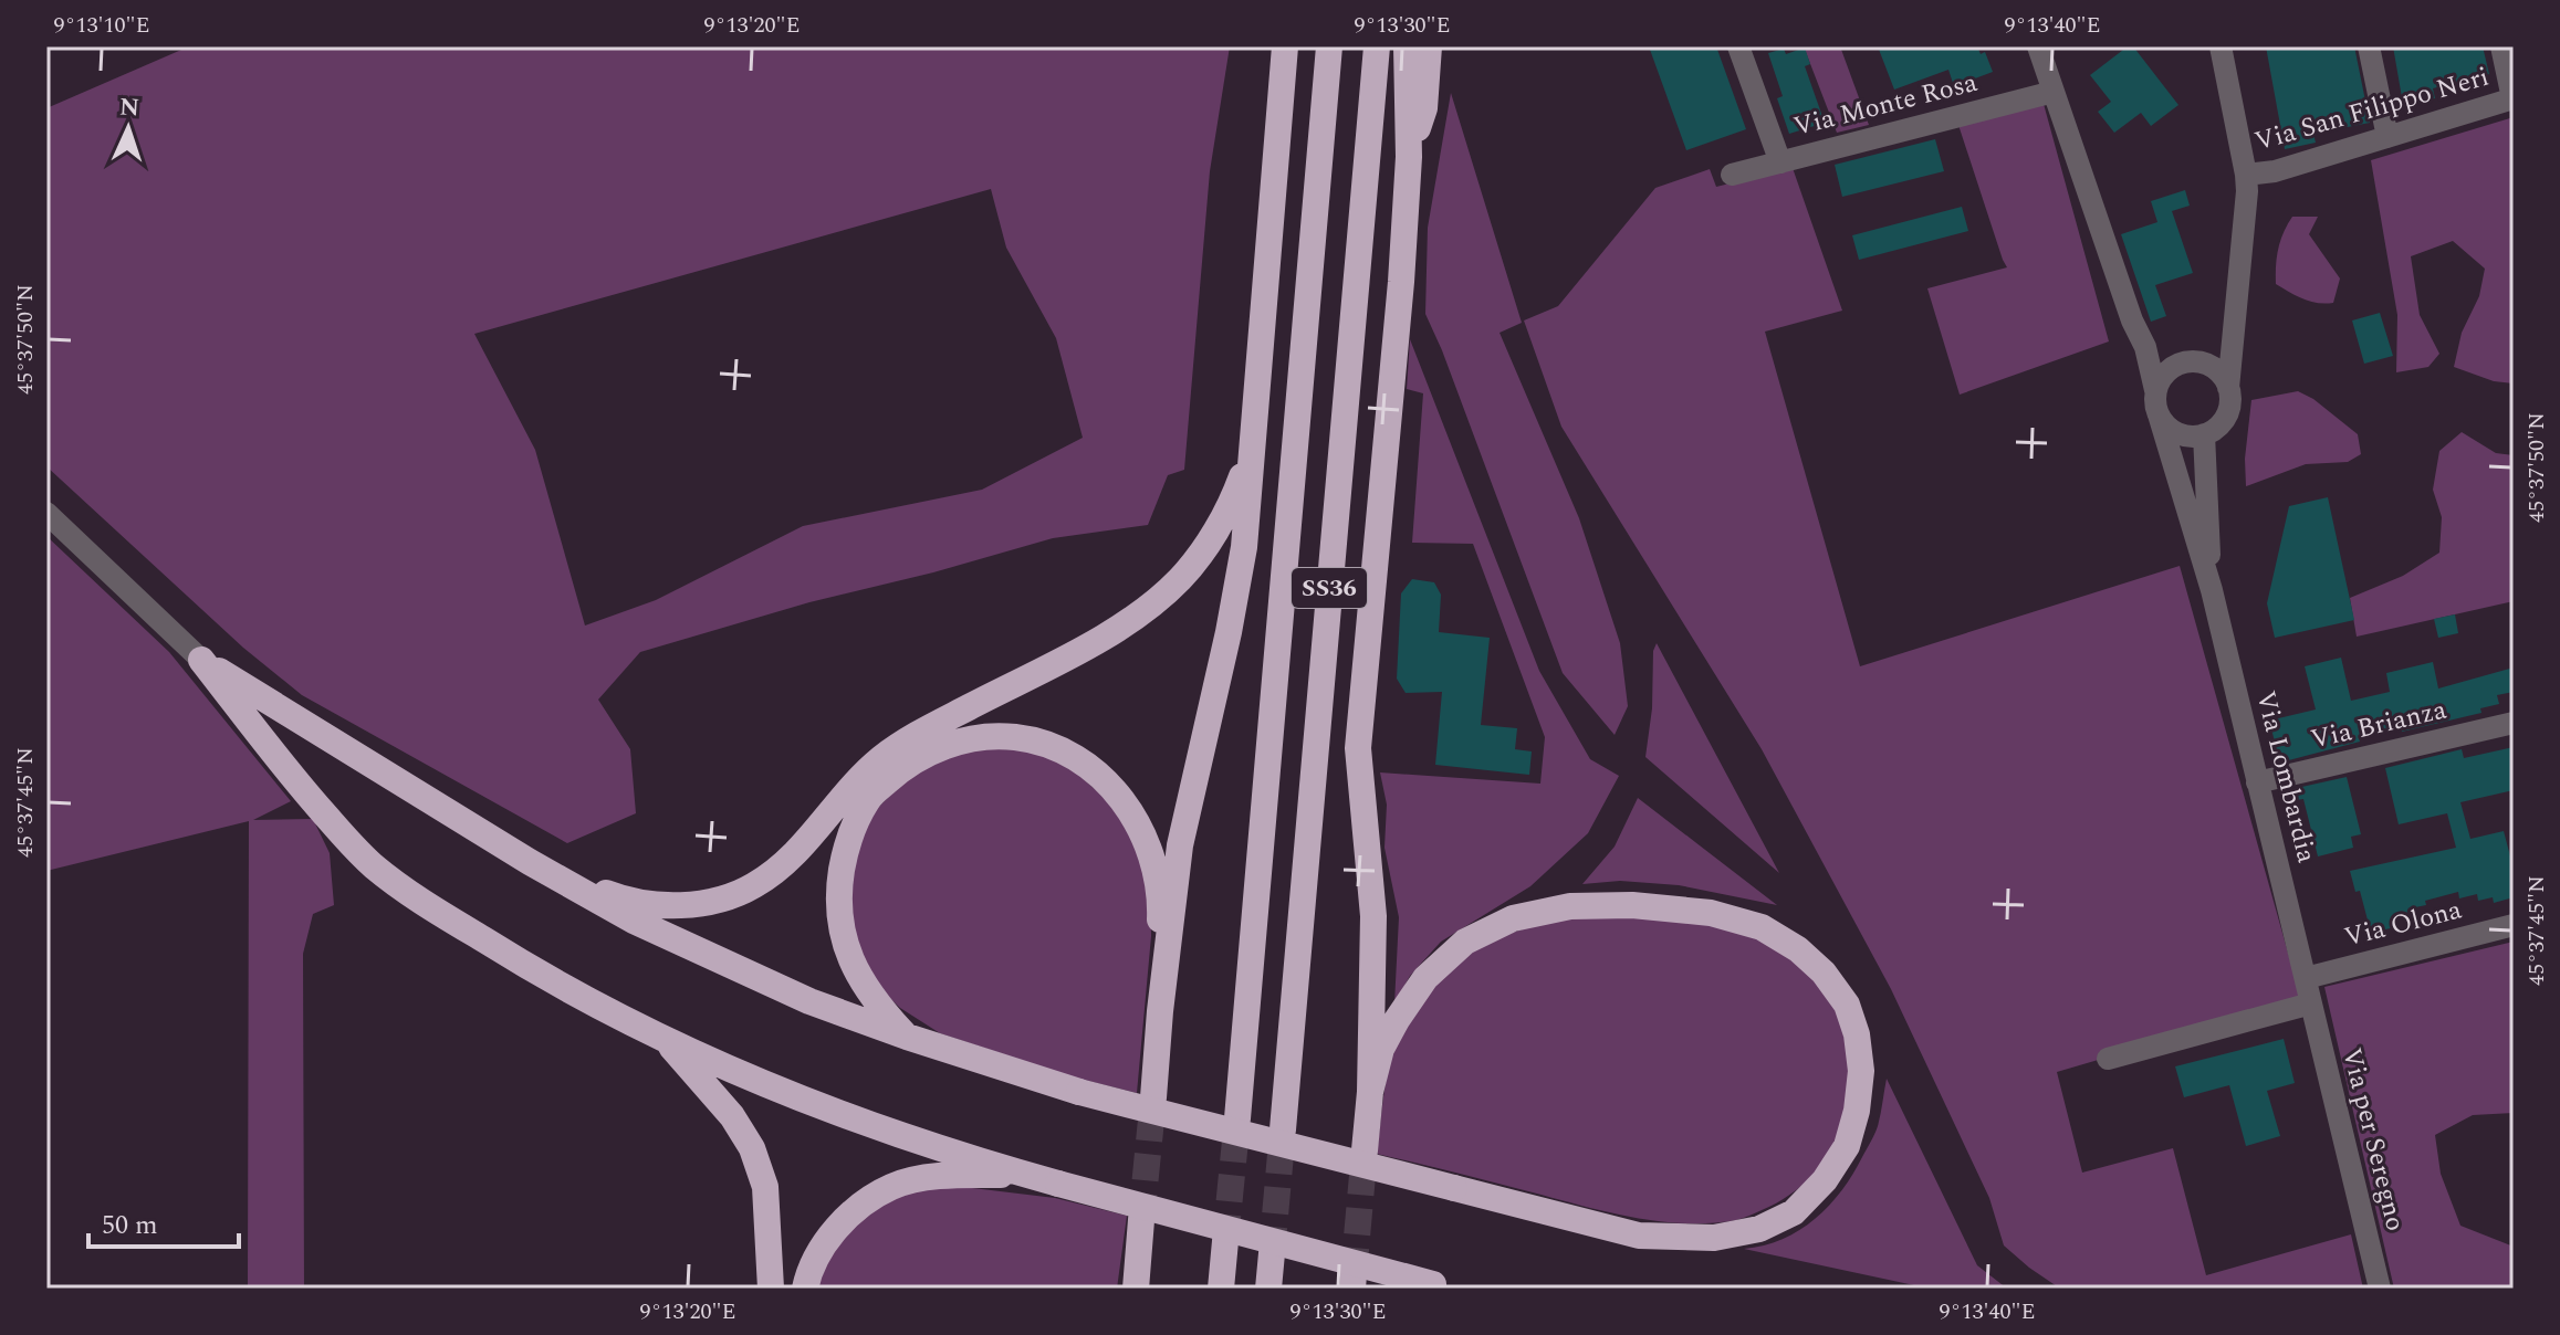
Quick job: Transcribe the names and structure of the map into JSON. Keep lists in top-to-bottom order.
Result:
{
  "streets": {
    "highway": ["SS36"],
    "street": [
      "Via Monte Rosa",
      "Via San Filippo Neri",
      "Via Brianza",
      "Via Lombardia",
      "Via Olona",
      "Via per Seregno"
    ]
  },
  "crossings": [
    ["Via Monte Rosa", "Via Lombardia"],
    ["Via Brianza", "Via Lombardia"],
    ["Via Lombardia", "Via Olona"],
    ["Via Lombardia", "Via per Seregno"],
    ["Via Olona", "Via per Seregno"]
  ],
  "scale_bar": "50 m",
  "north": "top",
  "coordinates": [
    "9°13'10\"E",
    "9°13'20\"E",
    "9°13'30\"E",
    "9°13'40\"E",
    "45°37'50\"N",
    "45°37'45\"N"
  ]
}
